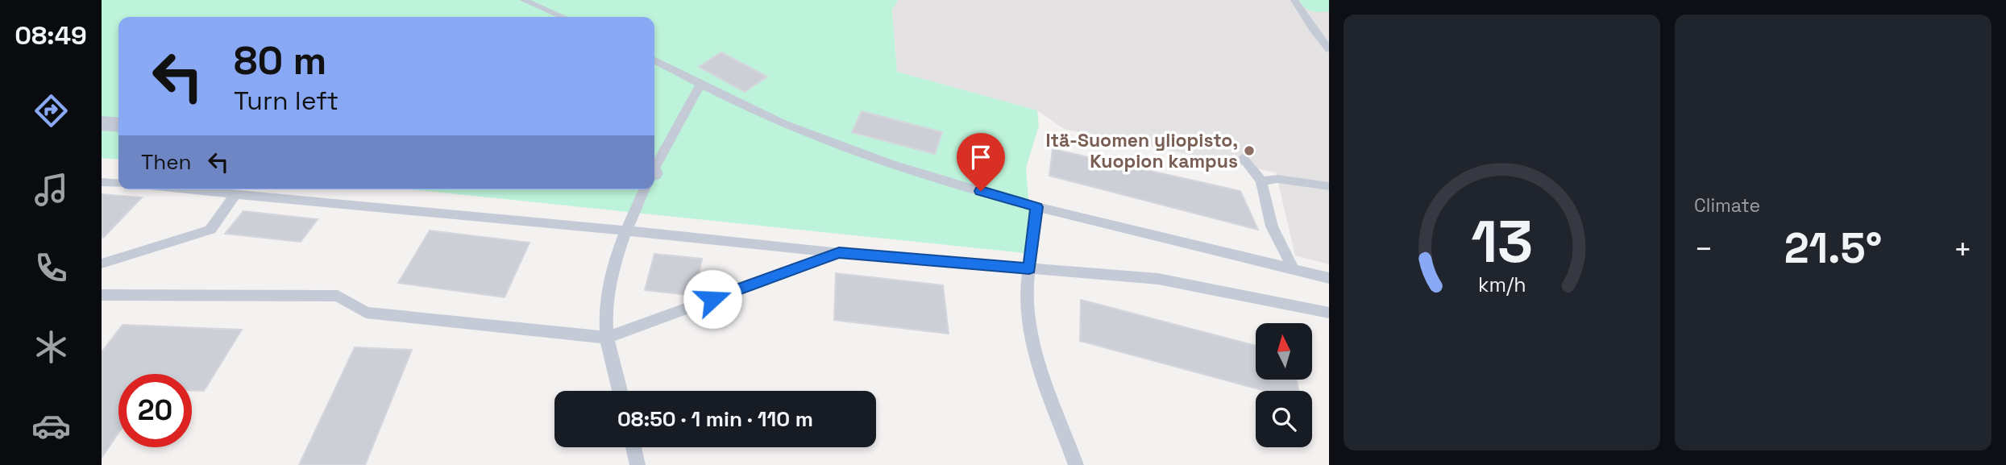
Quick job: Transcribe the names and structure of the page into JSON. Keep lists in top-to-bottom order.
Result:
{
  "places": ["Itä-Suomen yliopisto, Kuopion kampus"],
  "north": "top",
  "page": {
    "tabs": "08:49",
    "tile": "Climate",
    "turn": ["80 m", "Turn left"],
    "then": "Then",
    "heat": ["−", "21.5°", "+"],
    "limit": "20",
    "trip": "08:50 · 1 min · 110 m",
    "gauge": ["13", "km/h"]
  }
}
